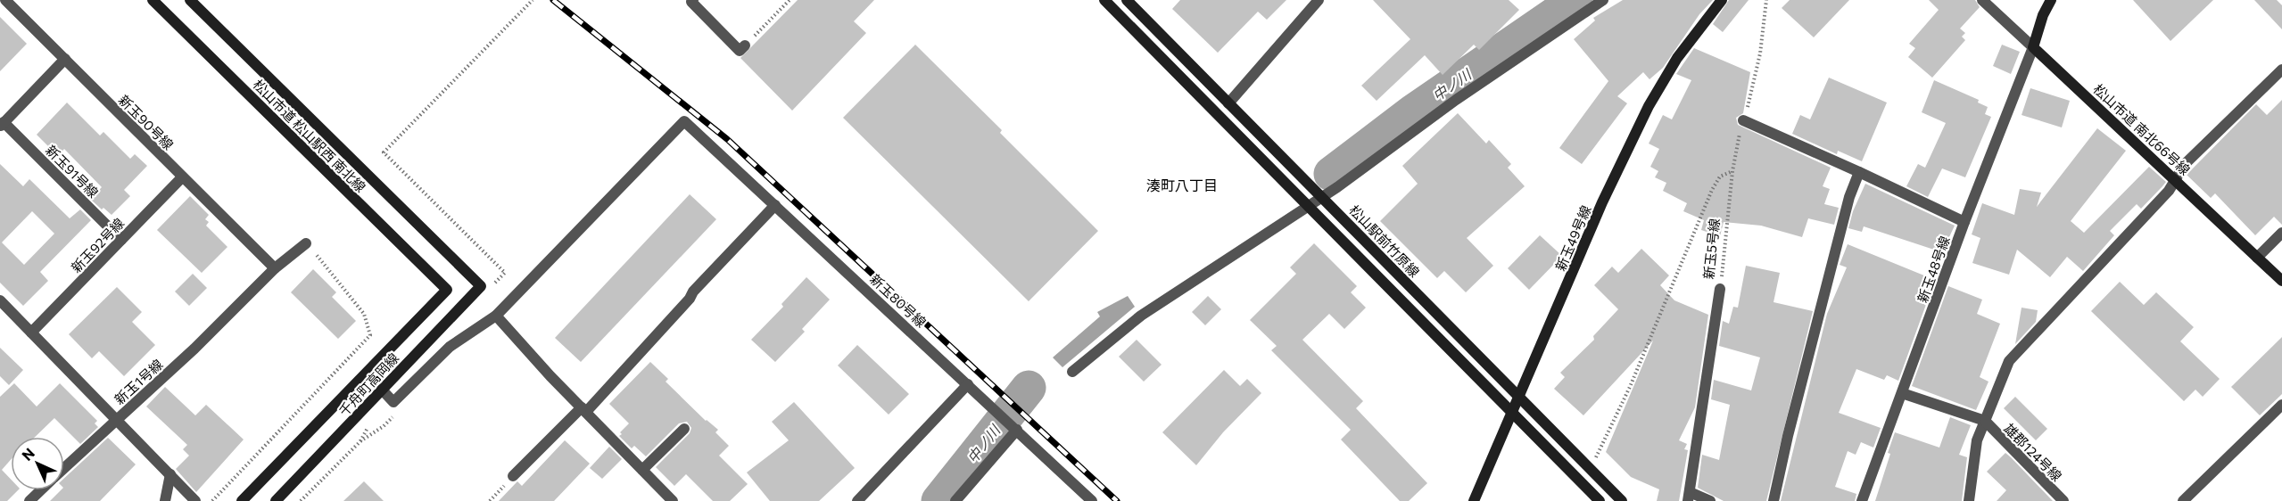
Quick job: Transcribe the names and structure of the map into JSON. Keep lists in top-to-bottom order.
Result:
{
  "streets": {
    "street": [
      "新玉90号線",
      "松山市道 南北66号線",
      "松山市道 松山駅西 南北線",
      "新玉91号線",
      "新玉49号線",
      "松山駅前竹原線",
      "新玉92号線",
      "新玉5号線",
      "新玉48号線",
      "新玉80号線",
      "新玉1号線",
      "千舟町高岡線",
      "雄郡124号線"
    ]
  },
  "crossings": [
    ["新玉90号線", "新玉92号線"],
    ["新玉90号線", "新玉1号線"],
    ["松山市道 南北66号線", "新玉48号線"],
    ["松山市道 松山駅西 南北線", "千舟町高岡線"],
    ["新玉91号線", "新玉92号線"],
    ["新玉49号線", "松山駅前竹原線"],
    ["新玉92号線", "新玉1号線"]
  ],
  "districts": ["湊町八丁目"],
  "water": ["中ノ川"],
  "north": "top left"
}
